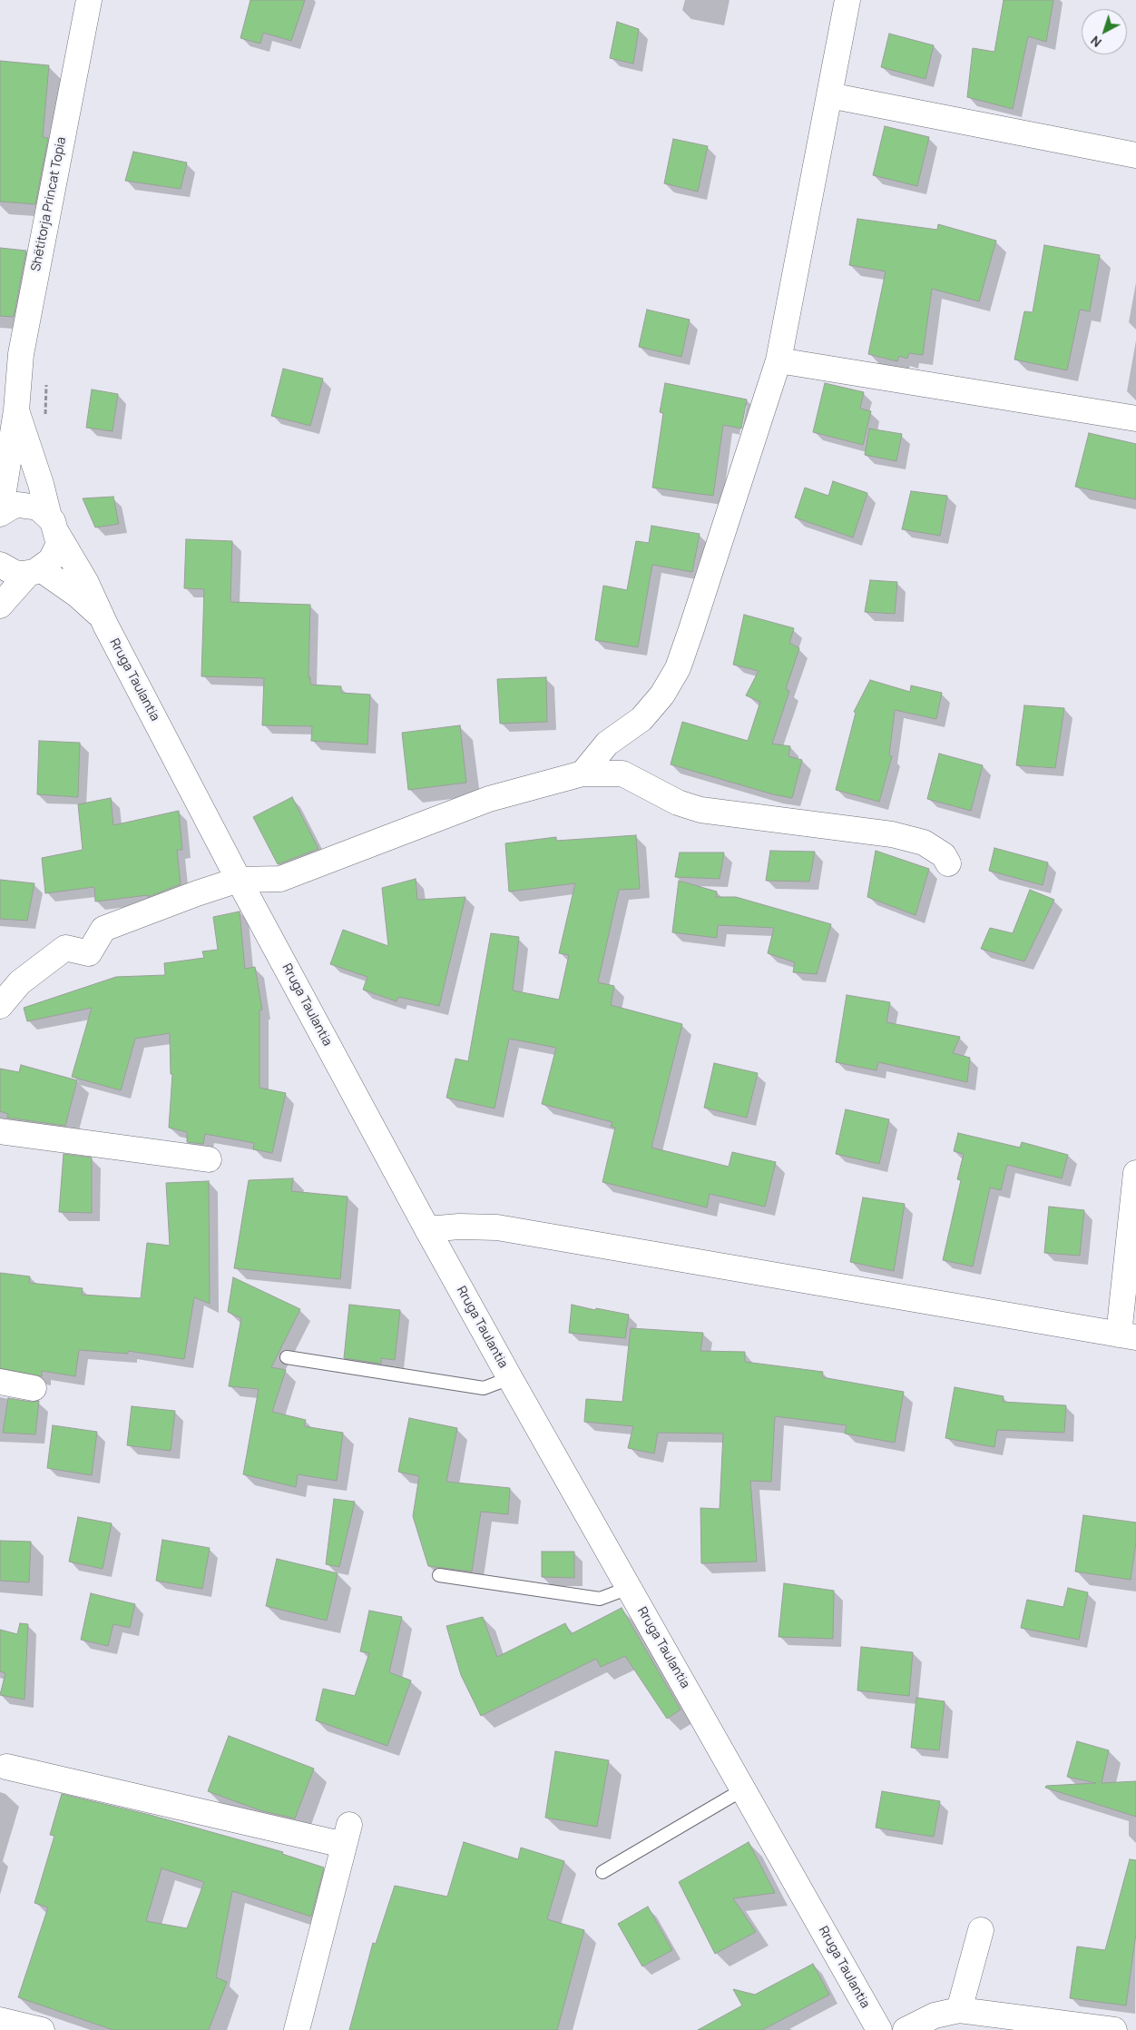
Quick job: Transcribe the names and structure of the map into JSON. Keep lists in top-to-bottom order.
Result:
{
  "streets": {
    "street": ["Shëtitorja Princat Topia", "Rruga Taulantia"]
  },
  "crossings": [
    ["Shëtitorja Princat Topia", "Rruga Taulantia"]
  ],
  "north": "bottom left"
}
